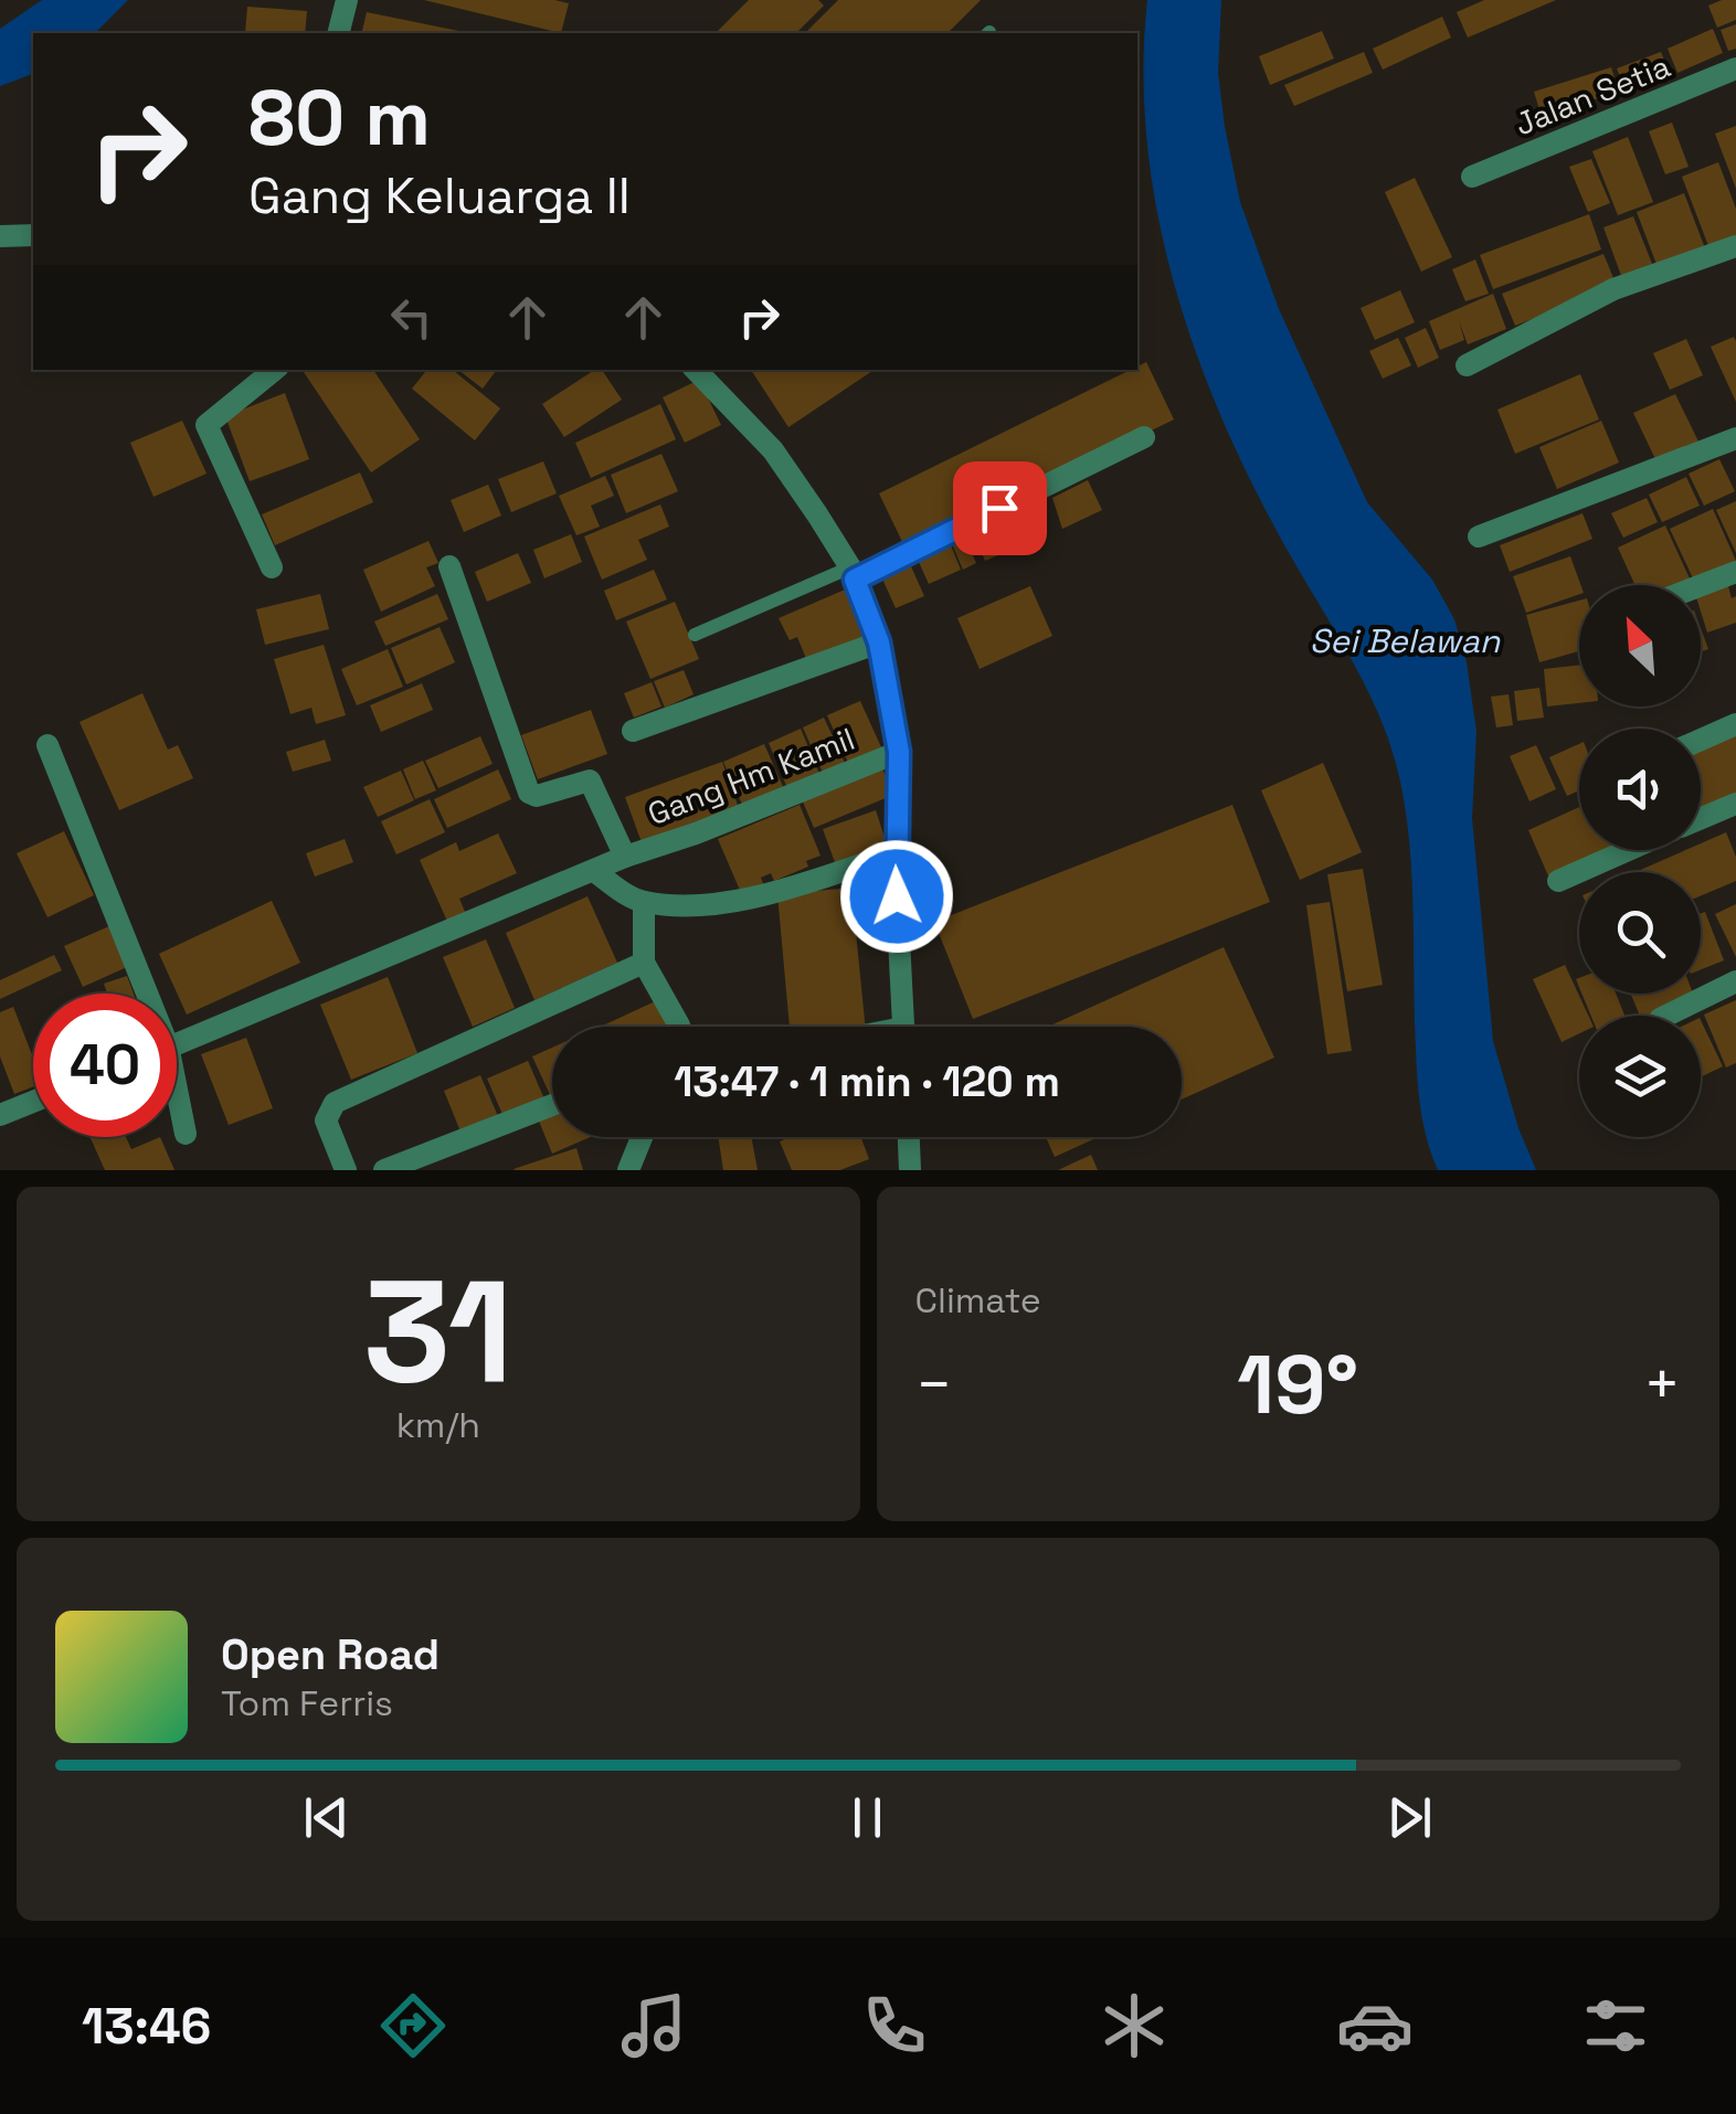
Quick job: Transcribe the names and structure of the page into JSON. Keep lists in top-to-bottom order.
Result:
{
  "streets": {
    "street": ["Jalan Setia", "Gang Hm Kamil"]
  },
  "water": ["Sei Belawan"],
  "north": "top left",
  "page": {
    "turn": ["80 m", "Gang Keluarga II"],
    "limit": "40",
    "trip": "13:47 · 1 min · 120 m",
    "tile": [
      ["31", "km/h"],
      "Climate"
    ],
    "heat": ["−", "19°", "+"],
    "song": ["Open Road", "Tom Ferris"],
    "tabs": "13:46"
  }
}
